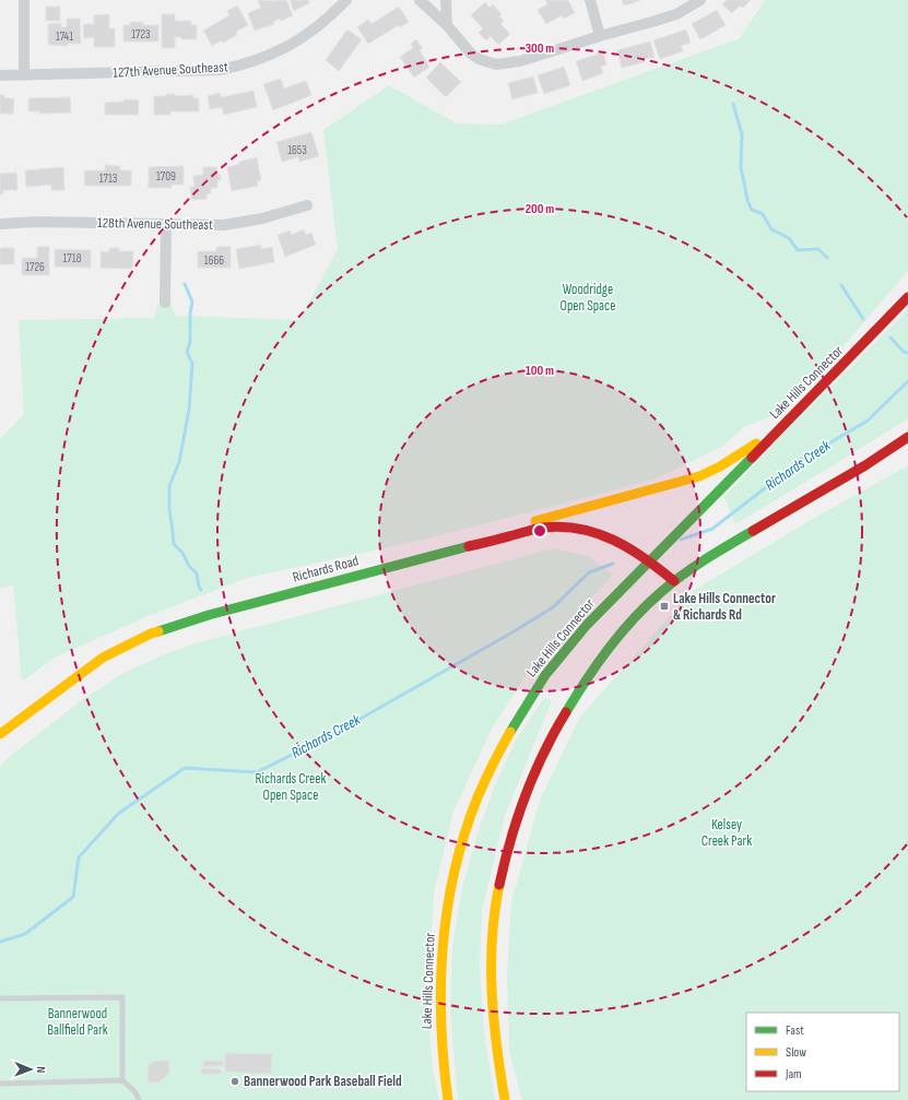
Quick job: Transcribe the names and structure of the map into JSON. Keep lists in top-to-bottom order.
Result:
{
  "streets": {
    "main road": ["Lake Hills Connector", "Richards Road"],
    "street": ["127th Avenue Southeast", "128th Avenue Southeast"]
  },
  "crossings": [
    ["Lake Hills Connector", "Richards Road"]
  ],
  "water": ["Richards Creek"],
  "parks": [
    "Woodridge Open Space",
    "Richards Creek Open Space",
    "Kelsey Creek Park",
    "Bannerwood Ballfield Park"
  ],
  "places": {
    "transit": ["Lake Hills Connector & Richards Rd"],
    "other": ["Bannerwood Park Baseball Field"]
  },
  "house_numbers": [
    "1723",
    "1741",
    "1653",
    "1709",
    "1713",
    "1718",
    "1666",
    "1726"
  ],
  "legend": ["Fast", "Slow", "Jam"],
  "north": "right",
  "rings": ["300 m", "200 m", "100 m"]
}
